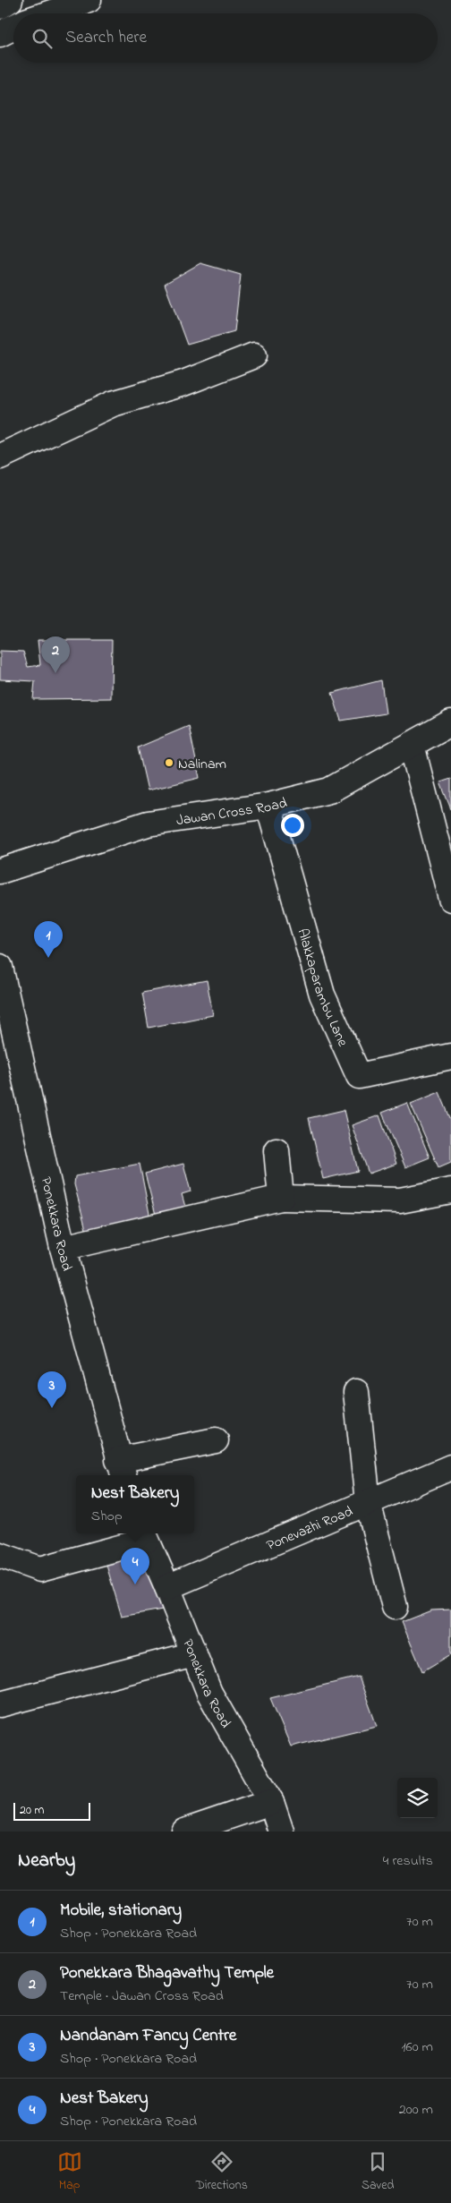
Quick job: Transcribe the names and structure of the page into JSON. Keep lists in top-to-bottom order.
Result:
{
  "streets": {
    "street": [
      "Jawan Cross Road",
      "Alakkaparambu Lane",
      "Ponekkara Road",
      "Ponevazhi Road"
    ]
  },
  "crossings": [
    ["Jawan Cross Road", "Alakkaparambu Lane"],
    ["Ponekkara Road", "Ponevazhi Road"]
  ],
  "places": ["Nalinam"],
  "scale_bar": "20 m",
  "page": {
    "search": "Search here",
    "pins": [
      "2",
      "1",
      "3",
      "4"
    ],
    "popup": ["Nest Bakery", "Shop"],
    "scale": "20 m",
    "heading": ["Nearby", "4 results"],
    "list": [
      {
        "mark": "1",
        "name": "Mobile, stationary",
        "note": "Shop · Ponekkara Road",
        "value": "70 m"
      },
      {
        "mark": "2",
        "name": "Ponekkara Bhagavathy Temple",
        "note": "Temple · Jawan Cross Road",
        "value": "70 m"
      },
      {
        "mark": "3",
        "name": "Nandanam Fancy Centre",
        "note": "Shop · Ponekkara Road",
        "value": "160 m"
      },
      {
        "mark": "4",
        "name": "Nest Bakery",
        "note": "Shop · Ponekkara Road",
        "value": "200 m"
      }
    ],
    "nav": ["Map", "Directions", "Saved"]
  }
}
